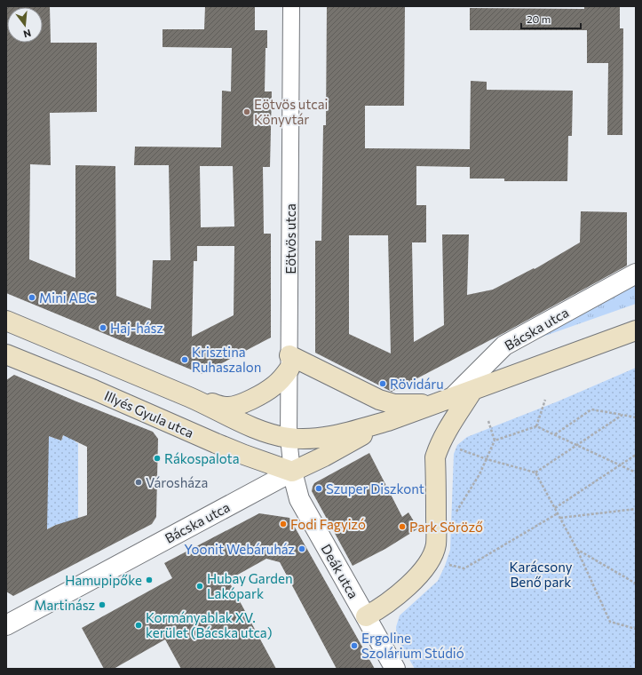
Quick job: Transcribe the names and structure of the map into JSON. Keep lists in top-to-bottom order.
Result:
{
  "streets": {
    "main road": ["Bácska utca", "Illyés Gyula utca"],
    "street": ["Eötvös utca", "Deák utca"]
  },
  "crossings": [
    ["Eötvös utca", "Bácska utca"],
    ["Eötvös utca", "Illyés Gyula utca"],
    ["Eötvös utca", "Deák utca"],
    ["Bácska utca", "Illyés Gyula utca"],
    ["Bácska utca", "Deák utca"],
    ["Illyés Gyula utca", "Deák utca"]
  ],
  "parks": ["Karácsony Benő park"],
  "places": [
    "Eötvös utcai Könyvtár",
    "Mini ABC",
    "Haj-hász",
    "Krisztina Ruhaszalon",
    "Rövidáru",
    "Rákospalota",
    "Városháza",
    "Szuper Diszkont",
    "Fodi Fagyizó",
    "Park Söröző",
    "Yoonit Webáruház",
    "Hamupipőke",
    "Hubay Garden Lakópark",
    "Martinász",
    "Kormányablak XV. kerület (Bácska utca)",
    "Ergoline Szolárium Stúdió"
  ],
  "scale_bar": "20 m",
  "north": "bottom"
}
